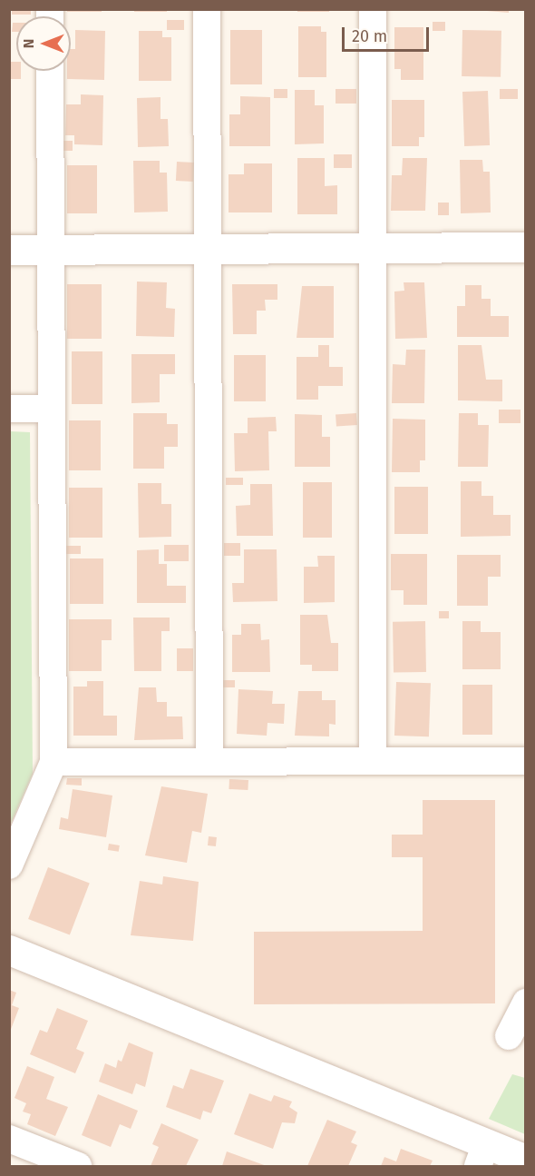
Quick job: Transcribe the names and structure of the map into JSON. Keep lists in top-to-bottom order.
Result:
{
  "scale_bar": "20 m",
  "north": "left"
}
